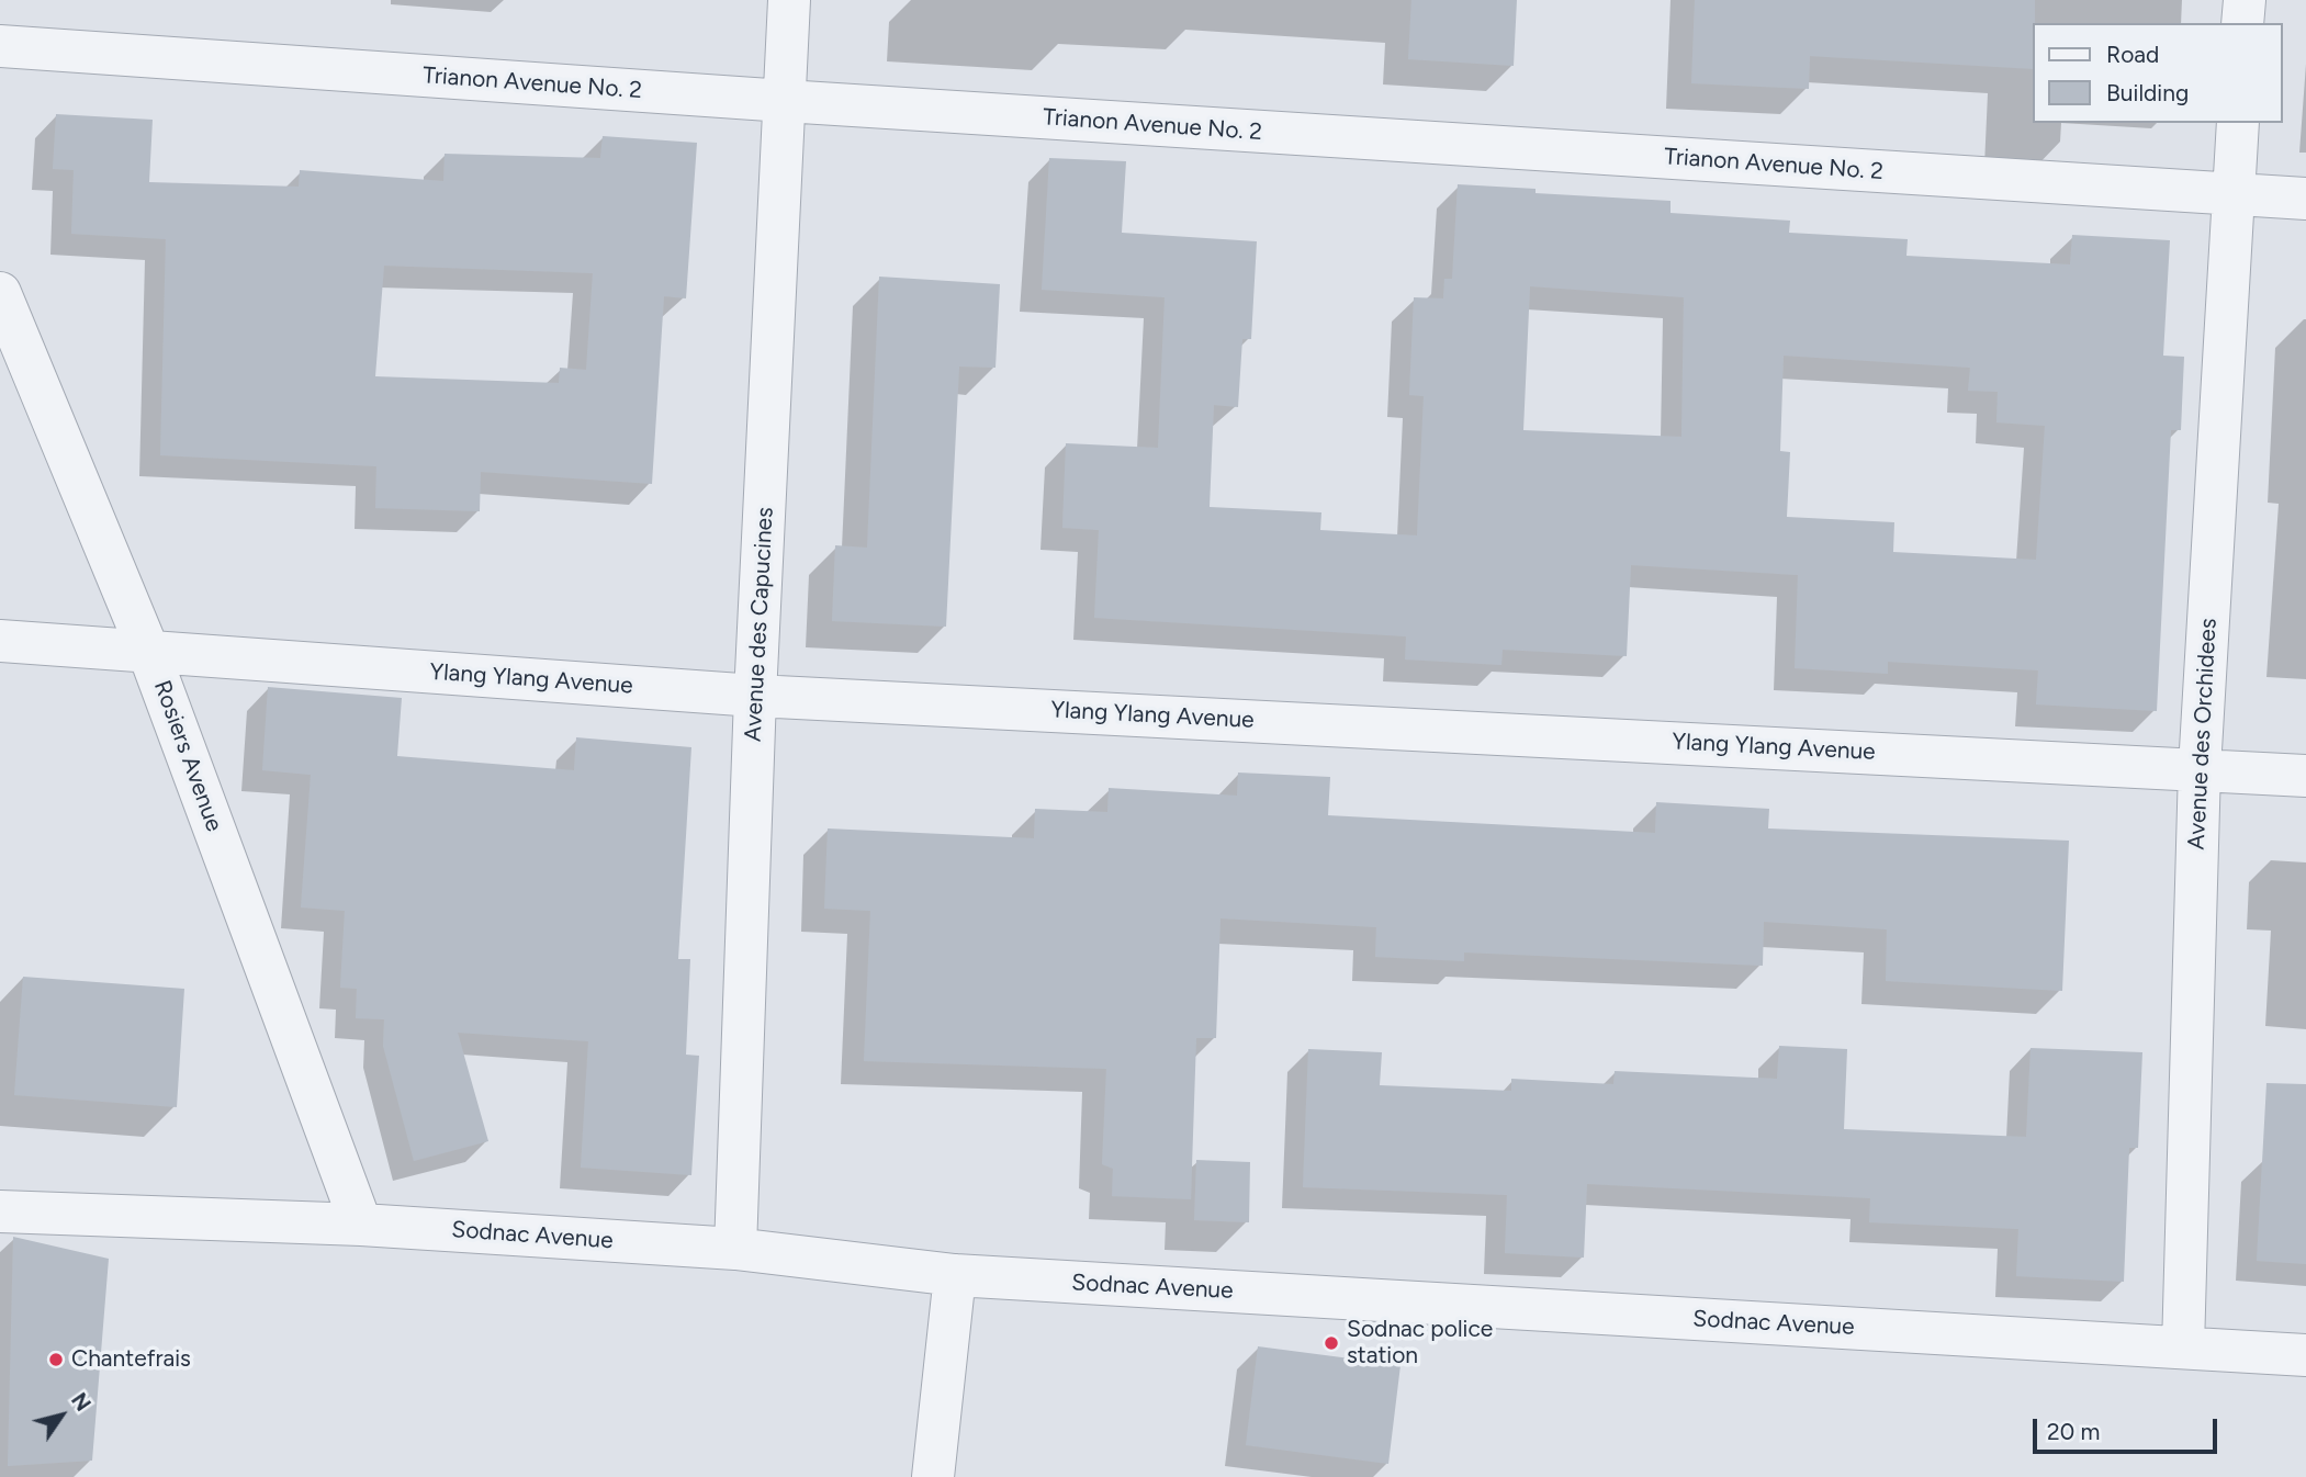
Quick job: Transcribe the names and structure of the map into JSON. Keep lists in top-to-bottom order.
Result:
{
  "streets": {
    "street": [
      "Trianon Avenue No. 2",
      "Avenue des Capucines",
      "Ylang Ylang Avenue",
      "Avenue des Orchidees",
      "Rosiers Avenue",
      "Sodnac Avenue"
    ]
  },
  "crossings": [
    ["Trianon Avenue No. 2", "Avenue des Capucines"],
    ["Trianon Avenue No. 2", "Avenue des Orchidees"],
    ["Avenue des Capucines", "Ylang Ylang Avenue"],
    ["Avenue des Capucines", "Sodnac Avenue"],
    ["Ylang Ylang Avenue", "Avenue des Orchidees"],
    ["Ylang Ylang Avenue", "Rosiers Avenue"],
    ["Avenue des Orchidees", "Sodnac Avenue"],
    ["Rosiers Avenue", "Sodnac Avenue"]
  ],
  "places": ["Sodnac police station", "Chantefrais"],
  "legend": ["Road", "Building"],
  "scale_bar": "20 m",
  "north": "top right"
}
